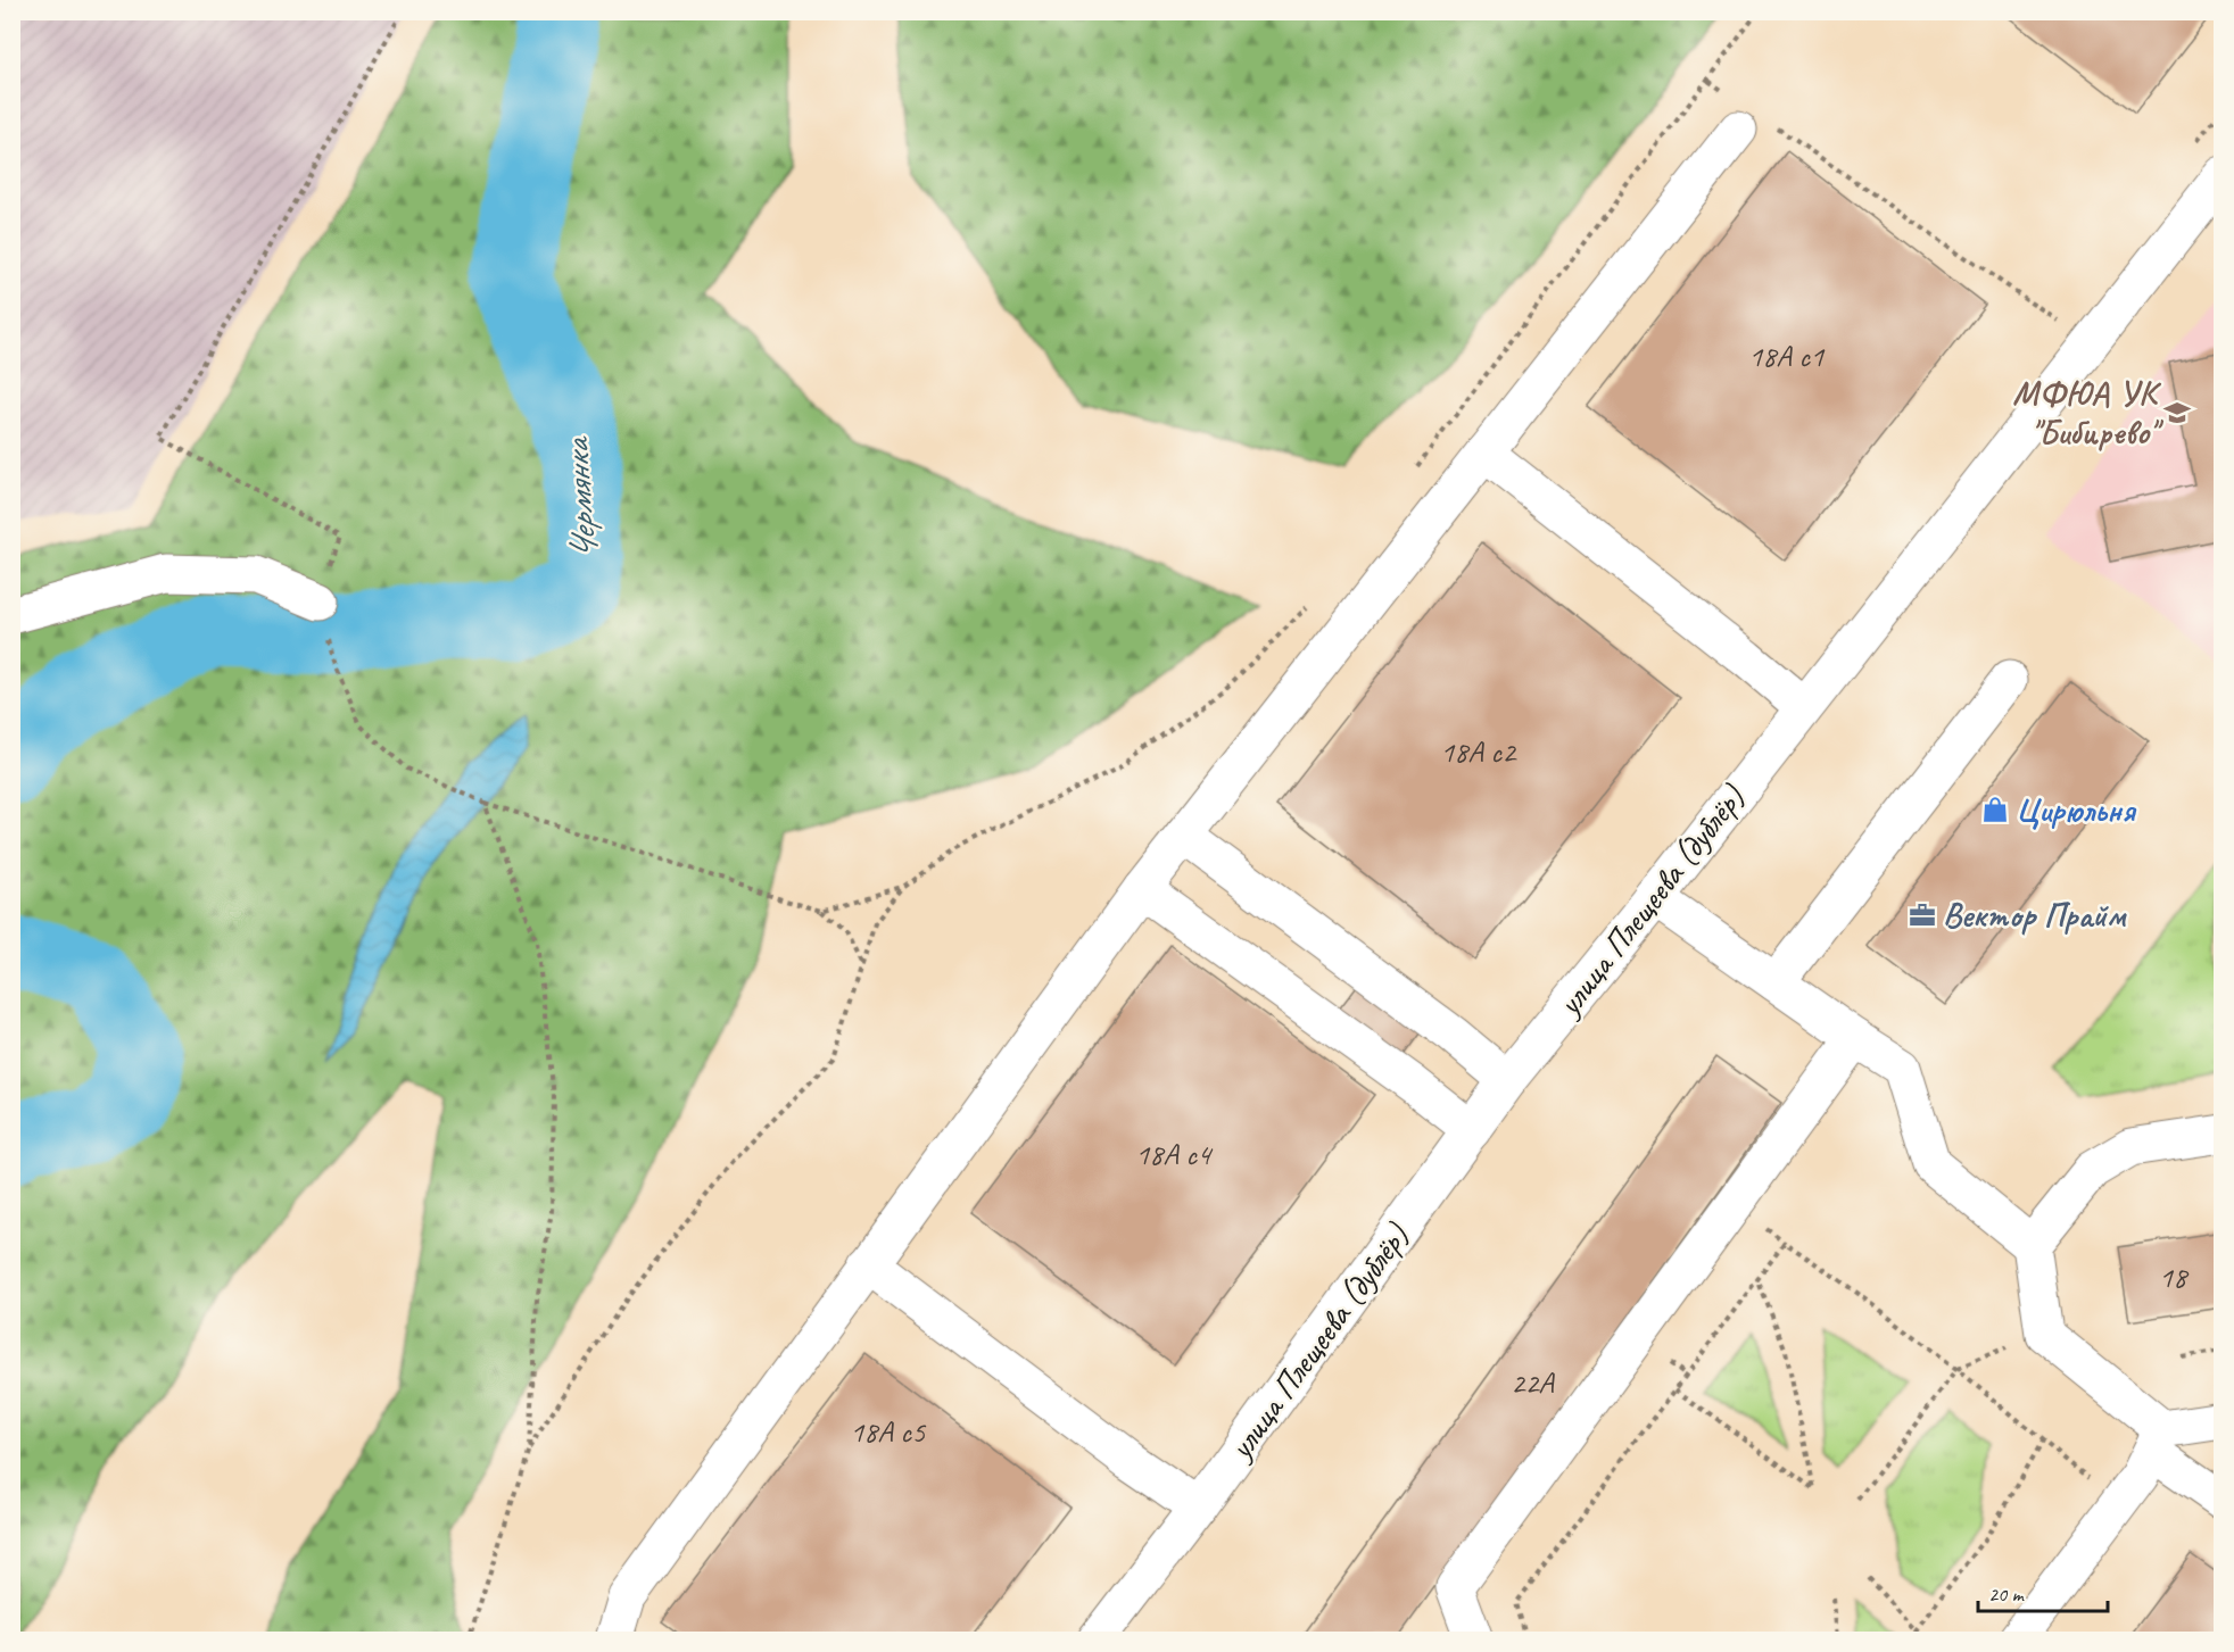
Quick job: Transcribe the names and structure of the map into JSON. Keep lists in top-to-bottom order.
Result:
{
  "streets": {
    "street": ["улица Плещеева (дублёр)"]
  },
  "water": ["Чермянка"],
  "places": {
    "school or university": ["МФЮА УК \"Бибирево\""],
    "shop": ["Цирюльня"],
    "office": ["Вектор Прайм"]
  },
  "house_numbers": [
    "18А с1",
    "18А с2",
    "18А с4",
    "18",
    "22А",
    "18А с5"
  ],
  "scale_bar": "20 m"
}
